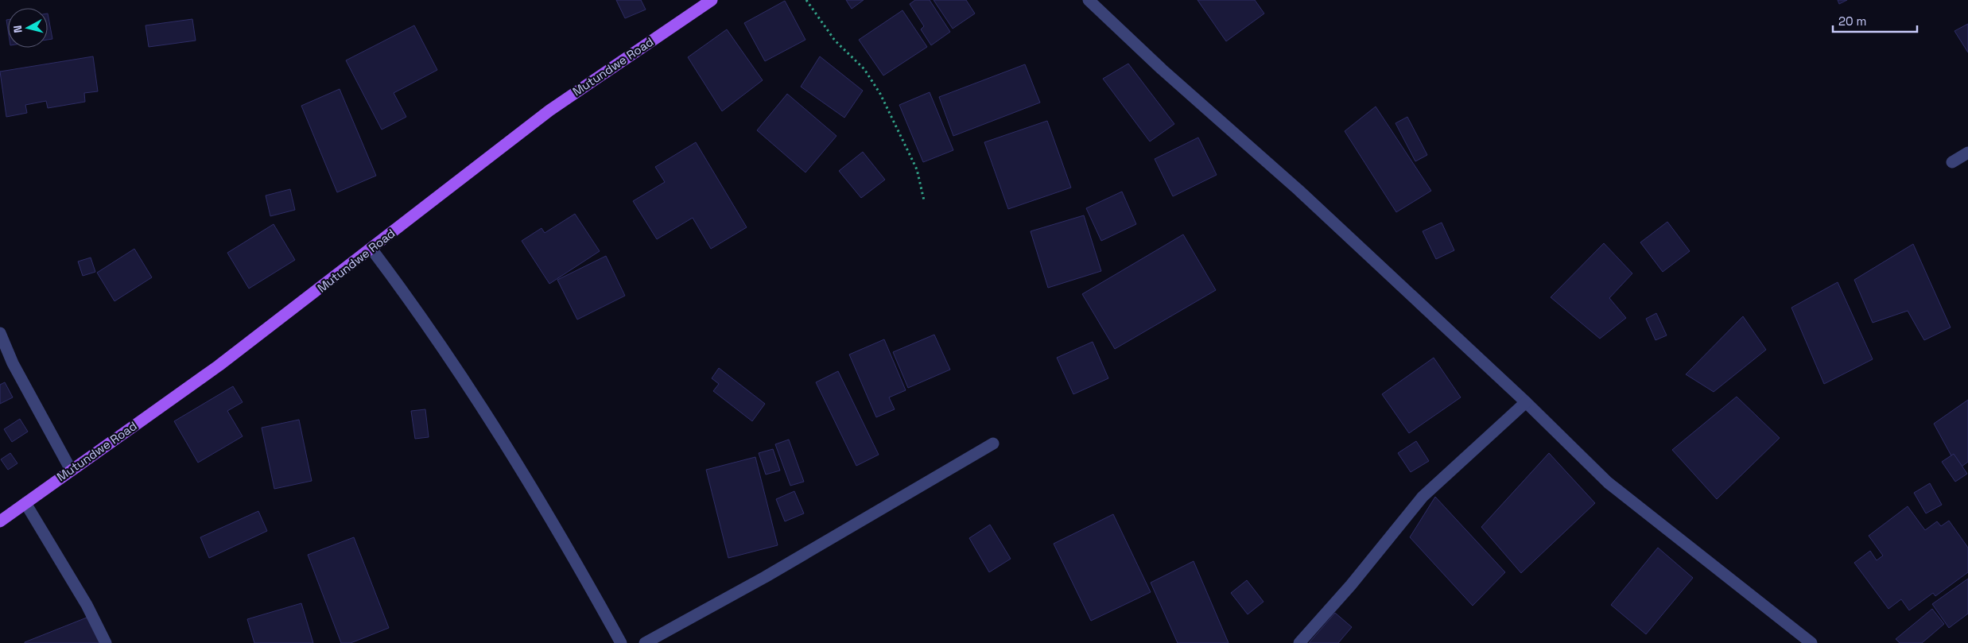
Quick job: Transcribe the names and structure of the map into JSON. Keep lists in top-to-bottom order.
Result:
{
  "streets": {
    "main road": ["Mutundwe Road"]
  },
  "scale_bar": "20 m",
  "north": "left"
}
